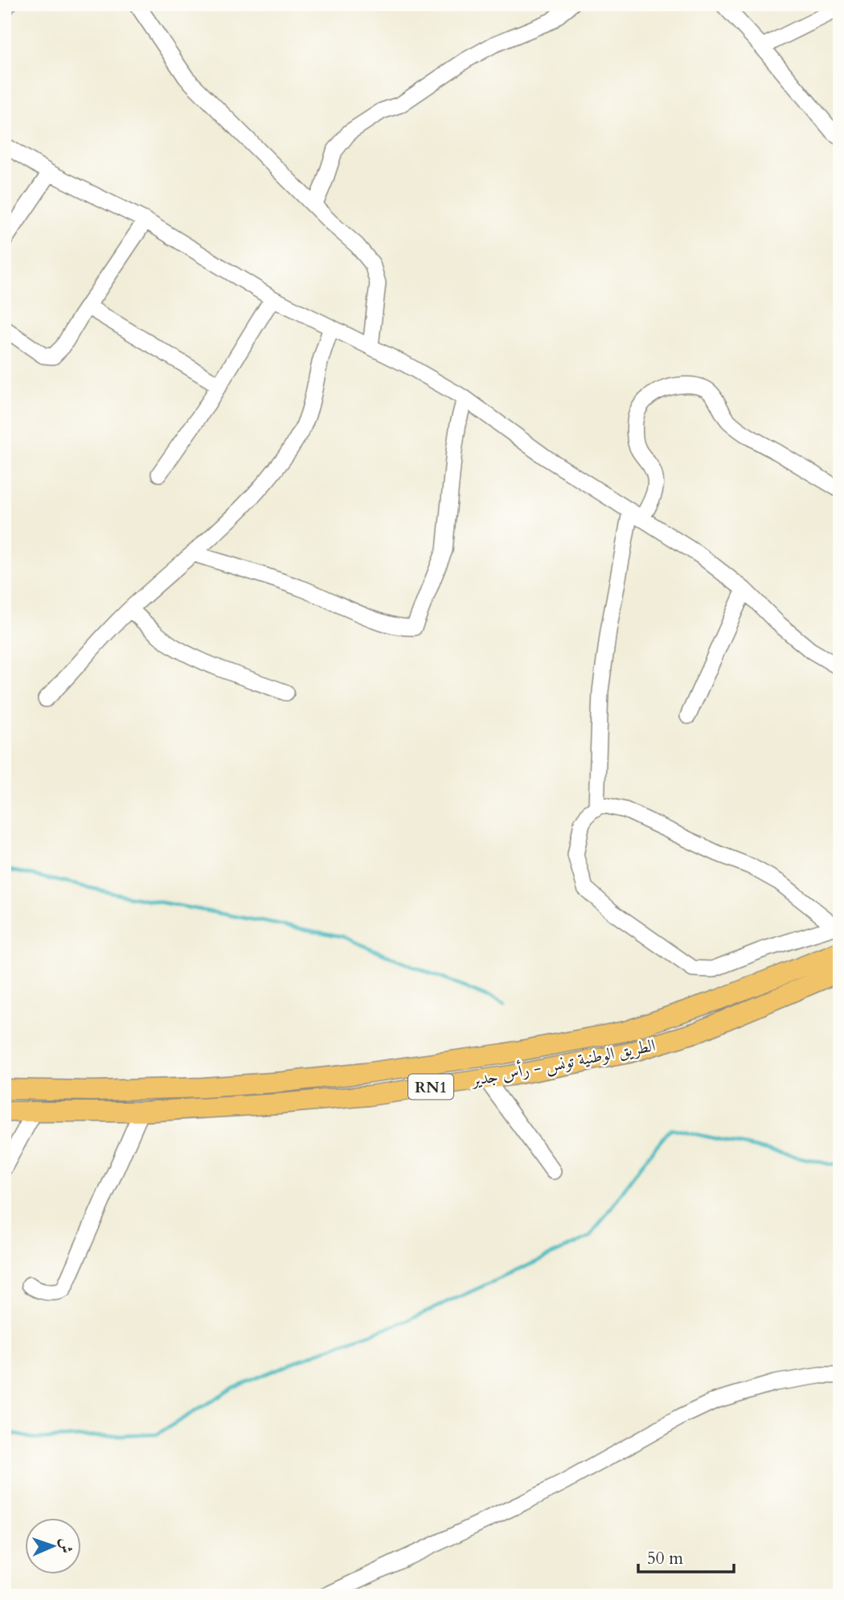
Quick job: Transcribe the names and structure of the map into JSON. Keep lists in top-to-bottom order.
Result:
{
  "streets": {
    "main road": ["الطريق الوطنية تونس - رأس جدير", "RN1"]
  },
  "scale_bar": "50 m",
  "north": "right"
}
